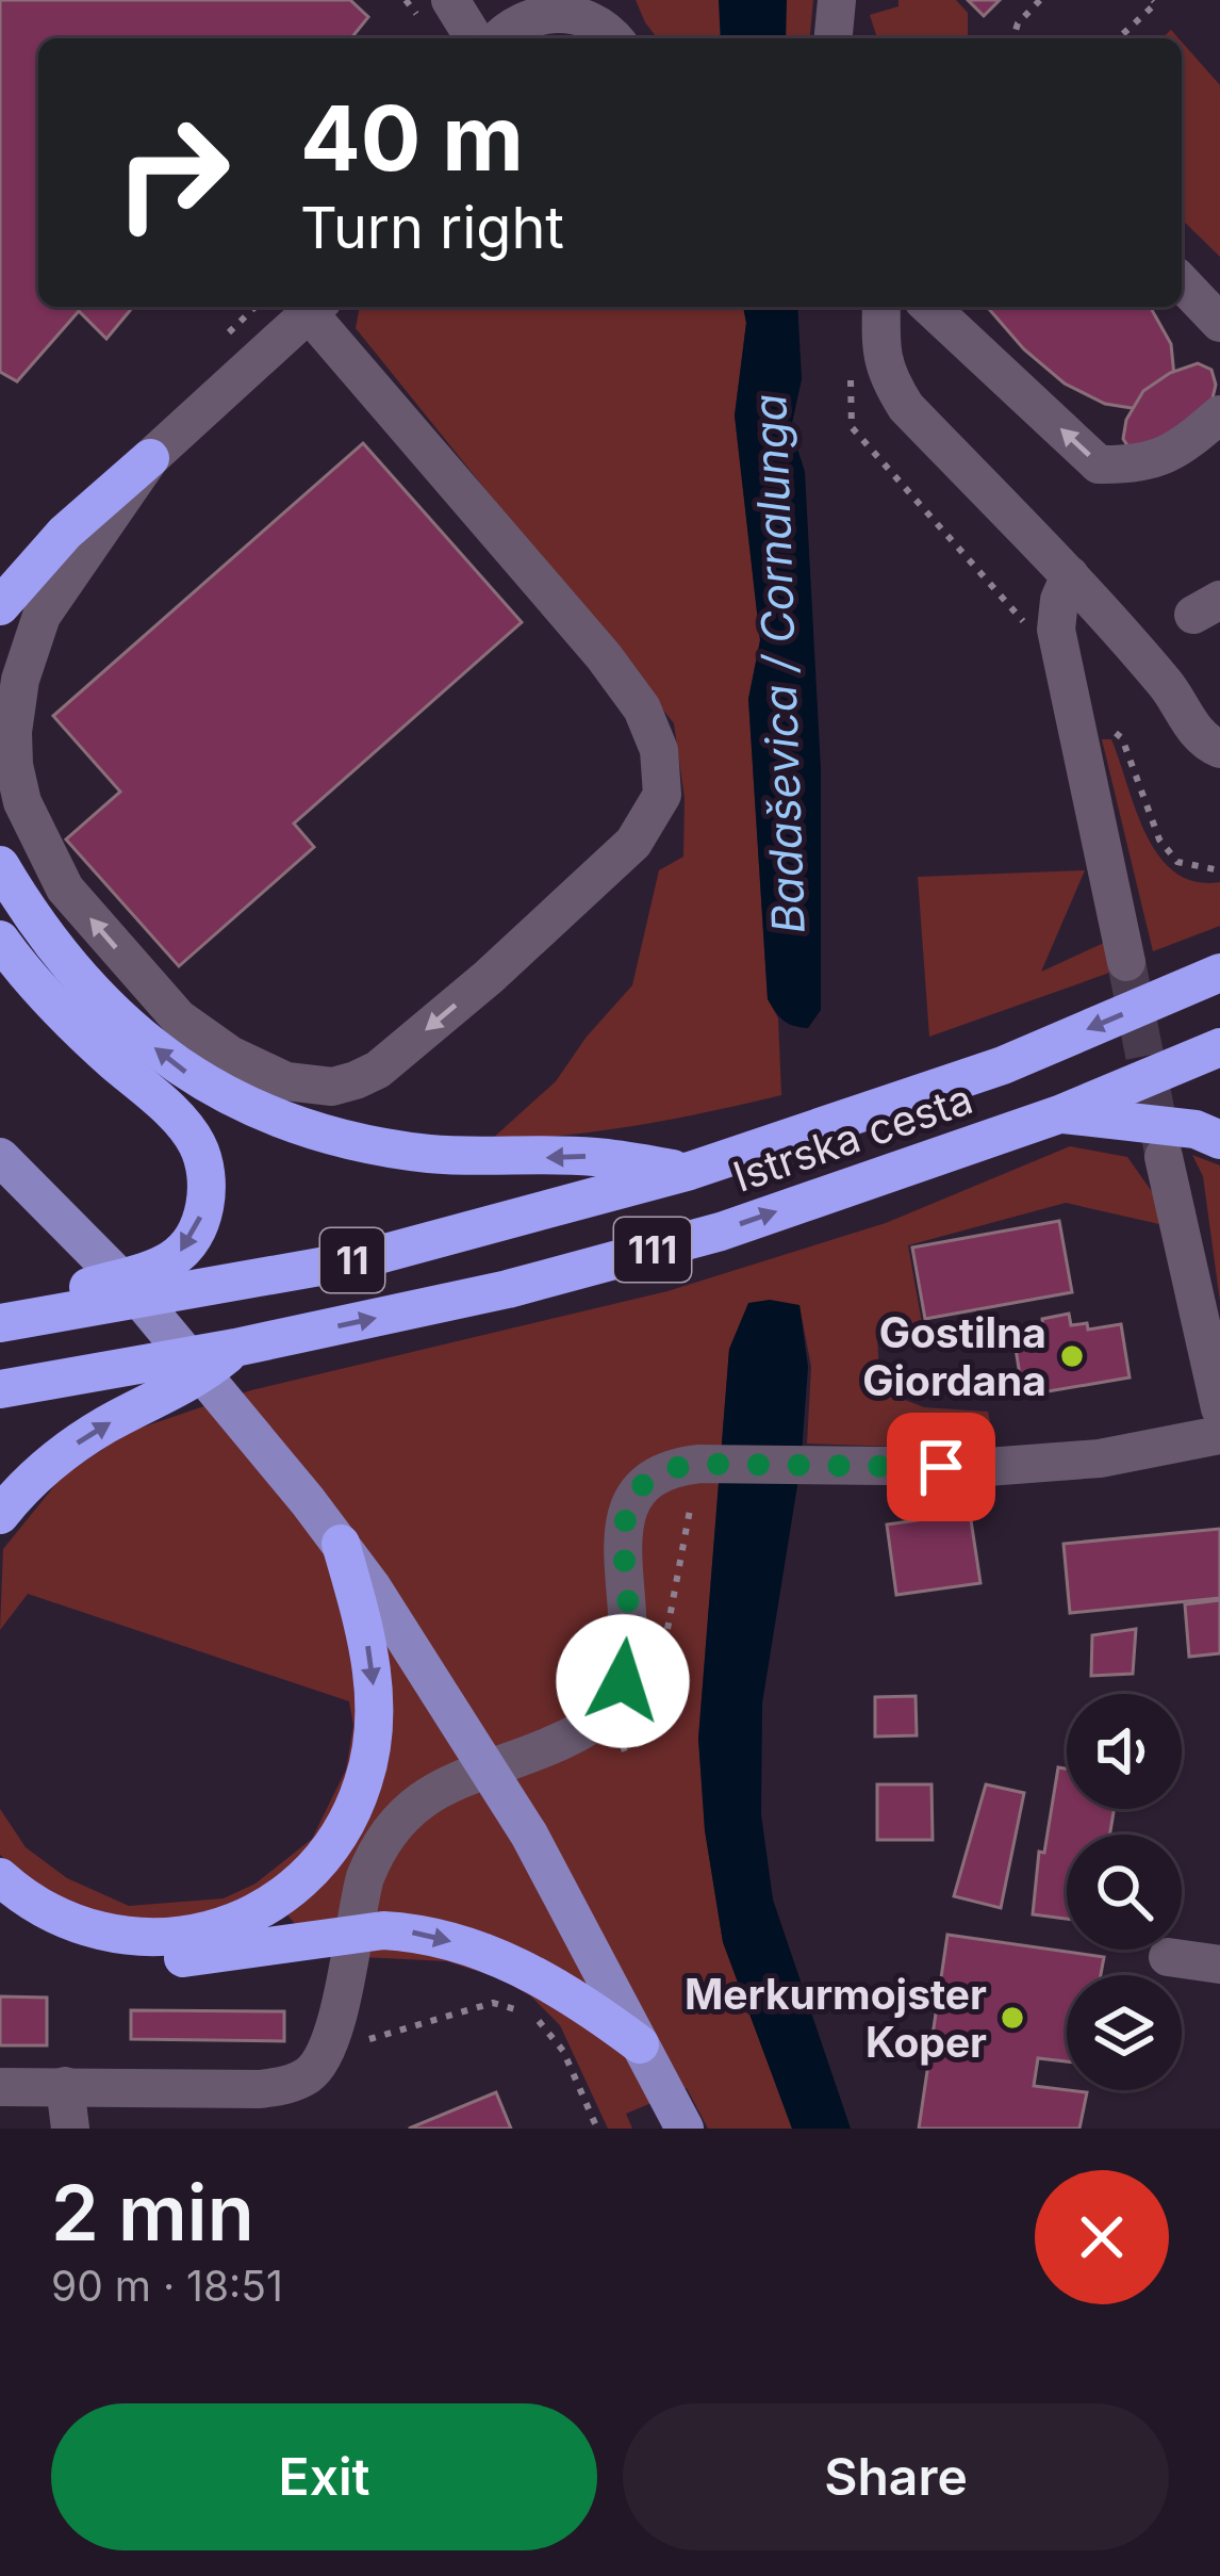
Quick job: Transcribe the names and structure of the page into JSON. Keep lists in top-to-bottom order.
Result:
{
  "streets": {
    "highway": ["Istrska cesta", "111", "11"]
  },
  "crossings": [
    ["Istrska cesta", "111"],
    ["Istrska cesta", "11"]
  ],
  "water": ["Badaševica / Cornalunga"],
  "places": ["Gostilna Giordana", "Merkurmojster Koper"],
  "page": {
    "turn": ["40 m", "Turn right"],
    "heading": ["2 min", "90 m · 18:51"],
    "buttons": ["Exit", "Share"]
  }
}
